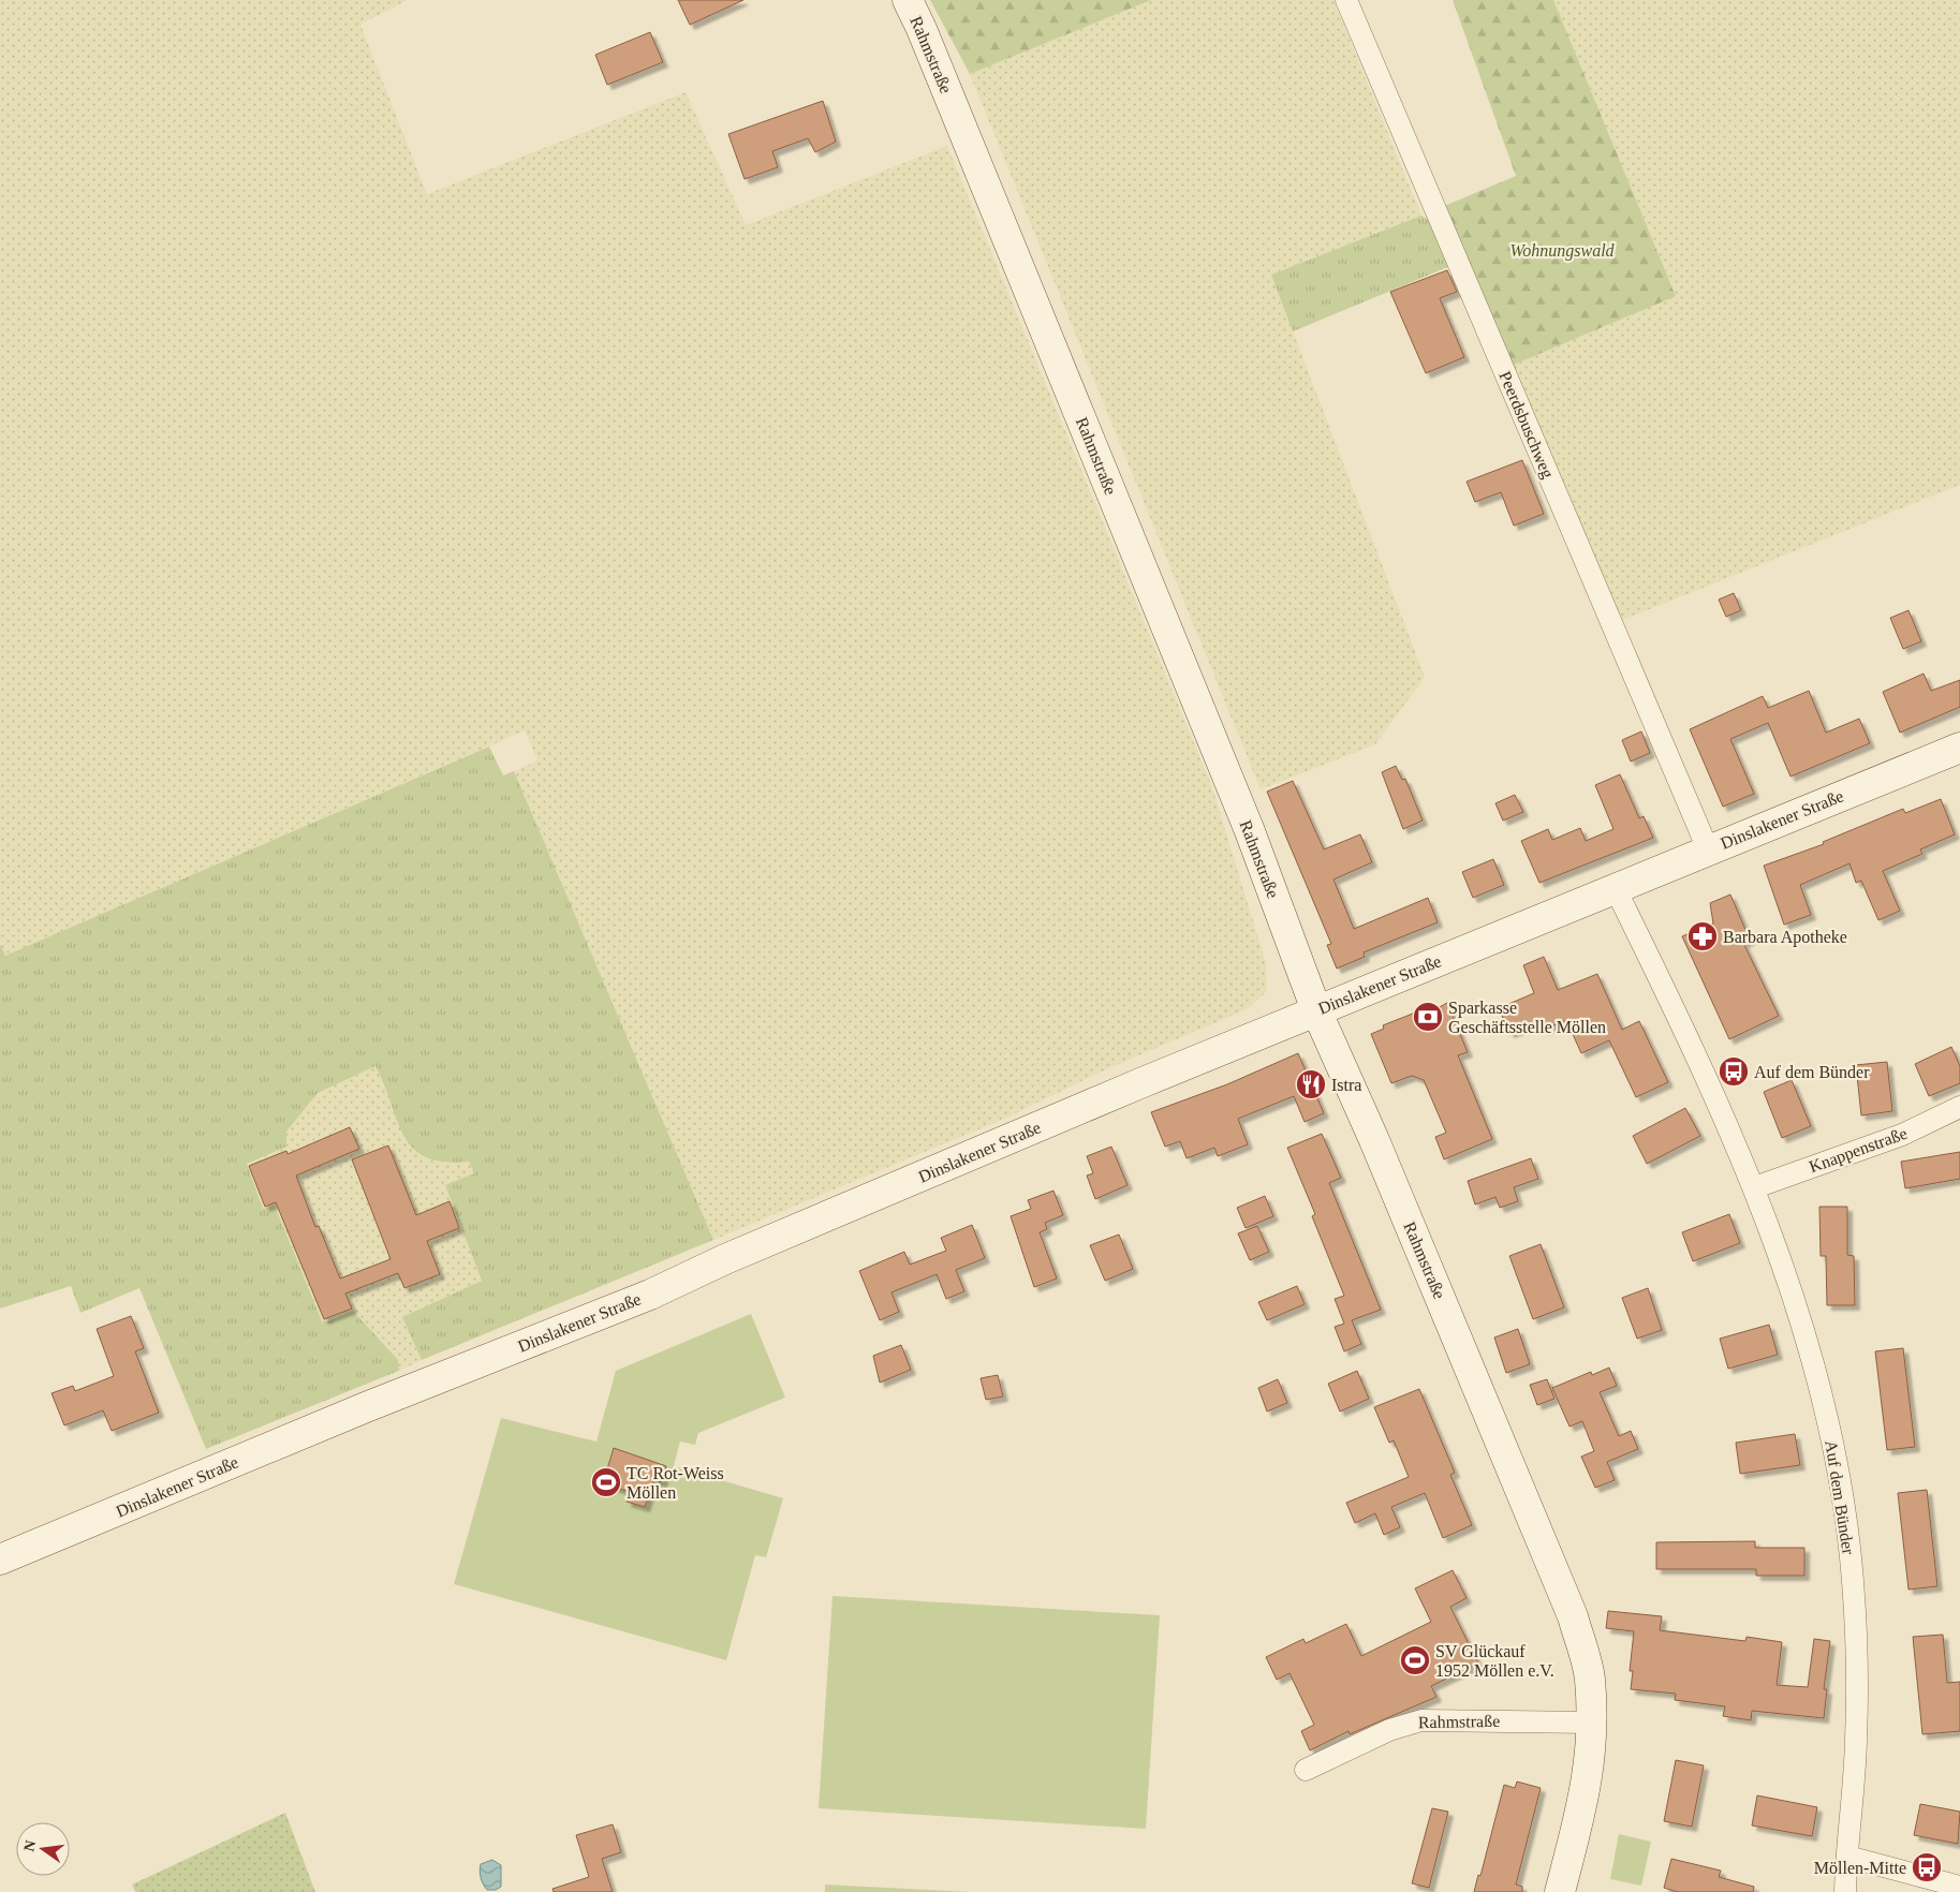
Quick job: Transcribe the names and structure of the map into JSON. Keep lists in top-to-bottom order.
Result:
{
  "streets": {
    "main road": ["Rahmstraße", "Dinslakener Straße"],
    "street": ["Peerdsbuschweg", "Knappenstraße", "Auf dem Bünder"]
  },
  "crossings": [
    ["Rahmstraße", "Dinslakener Straße"],
    ["Peerdsbuschweg", "Dinslakener Straße"],
    ["Dinslakener Straße", "Auf dem Bünder"],
    ["Knappenstraße", "Auf dem Bünder"]
  ],
  "parks": ["Wohnungswald"],
  "places": {
    "pharmacy": ["Barbara Apotheke"],
    "bank": ["Sparkasse Geschäftsstelle Möllen"],
    "bus stop": ["Auf dem Bünder", "Möllen-Mitte"],
    "restaurant": ["Istra"],
    "sports": ["TC Rot-Weiss Möllen", "SV Glückauf 1952 Möllen e.V."]
  },
  "north": "left"
}
